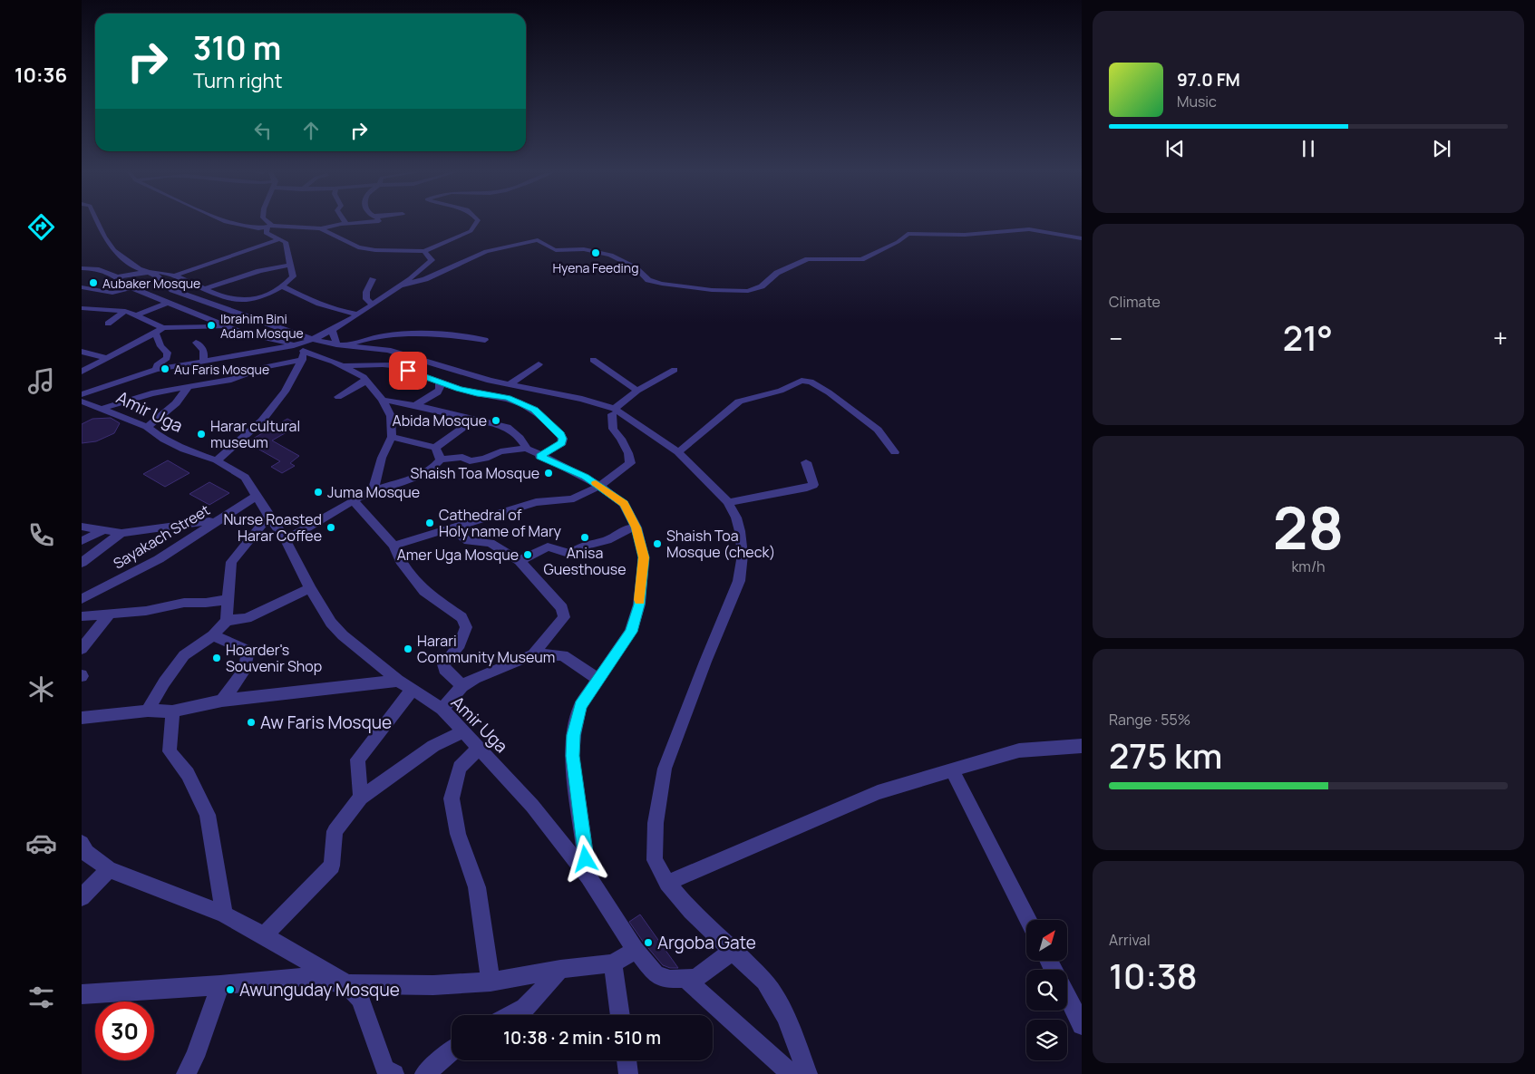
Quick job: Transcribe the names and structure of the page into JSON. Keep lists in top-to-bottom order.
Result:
{
  "streets": {
    "street": ["Amir Uga", "Sayakach Street"]
  },
  "crossings": [
    ["Amir Uga", "Sayakach Street"]
  ],
  "places": [
    "Hyena Feeding",
    "Aubaker Mosque",
    "Ibrahim Bini Adam Mosque",
    "Au Faris Mosque",
    "Abida Mosque",
    "Harar cultural museum",
    "Shaish Toa Mosque",
    "Juma Mosque",
    "Cathedral of Holy name of Mary",
    "Nurse Roasted Harar Coffee",
    "Anisa Guesthouse",
    "Shaish Toa Mosque (check)",
    "Amer Uga Mosque",
    "Harari Community Museum",
    "Hoarder's Souvenir Shop",
    "Aw Faris Mosque",
    "Argoba Gate",
    "Awunguday Mosque"
  ],
  "north": "top right",
  "page": {
    "tabs": "10:36",
    "turn": ["310 m", "Turn right"],
    "song": ["97.0 FM", "Music"],
    "tile": [
      "Climate",
      ["28", "km/h"],
      ["Range · 55%", "275 km"],
      ["Arrival", "10:38"]
    ],
    "heat": ["−", "21°", "+"],
    "limit": "30",
    "trip": "10:38 · 2 min · 510 m"
  }
}
